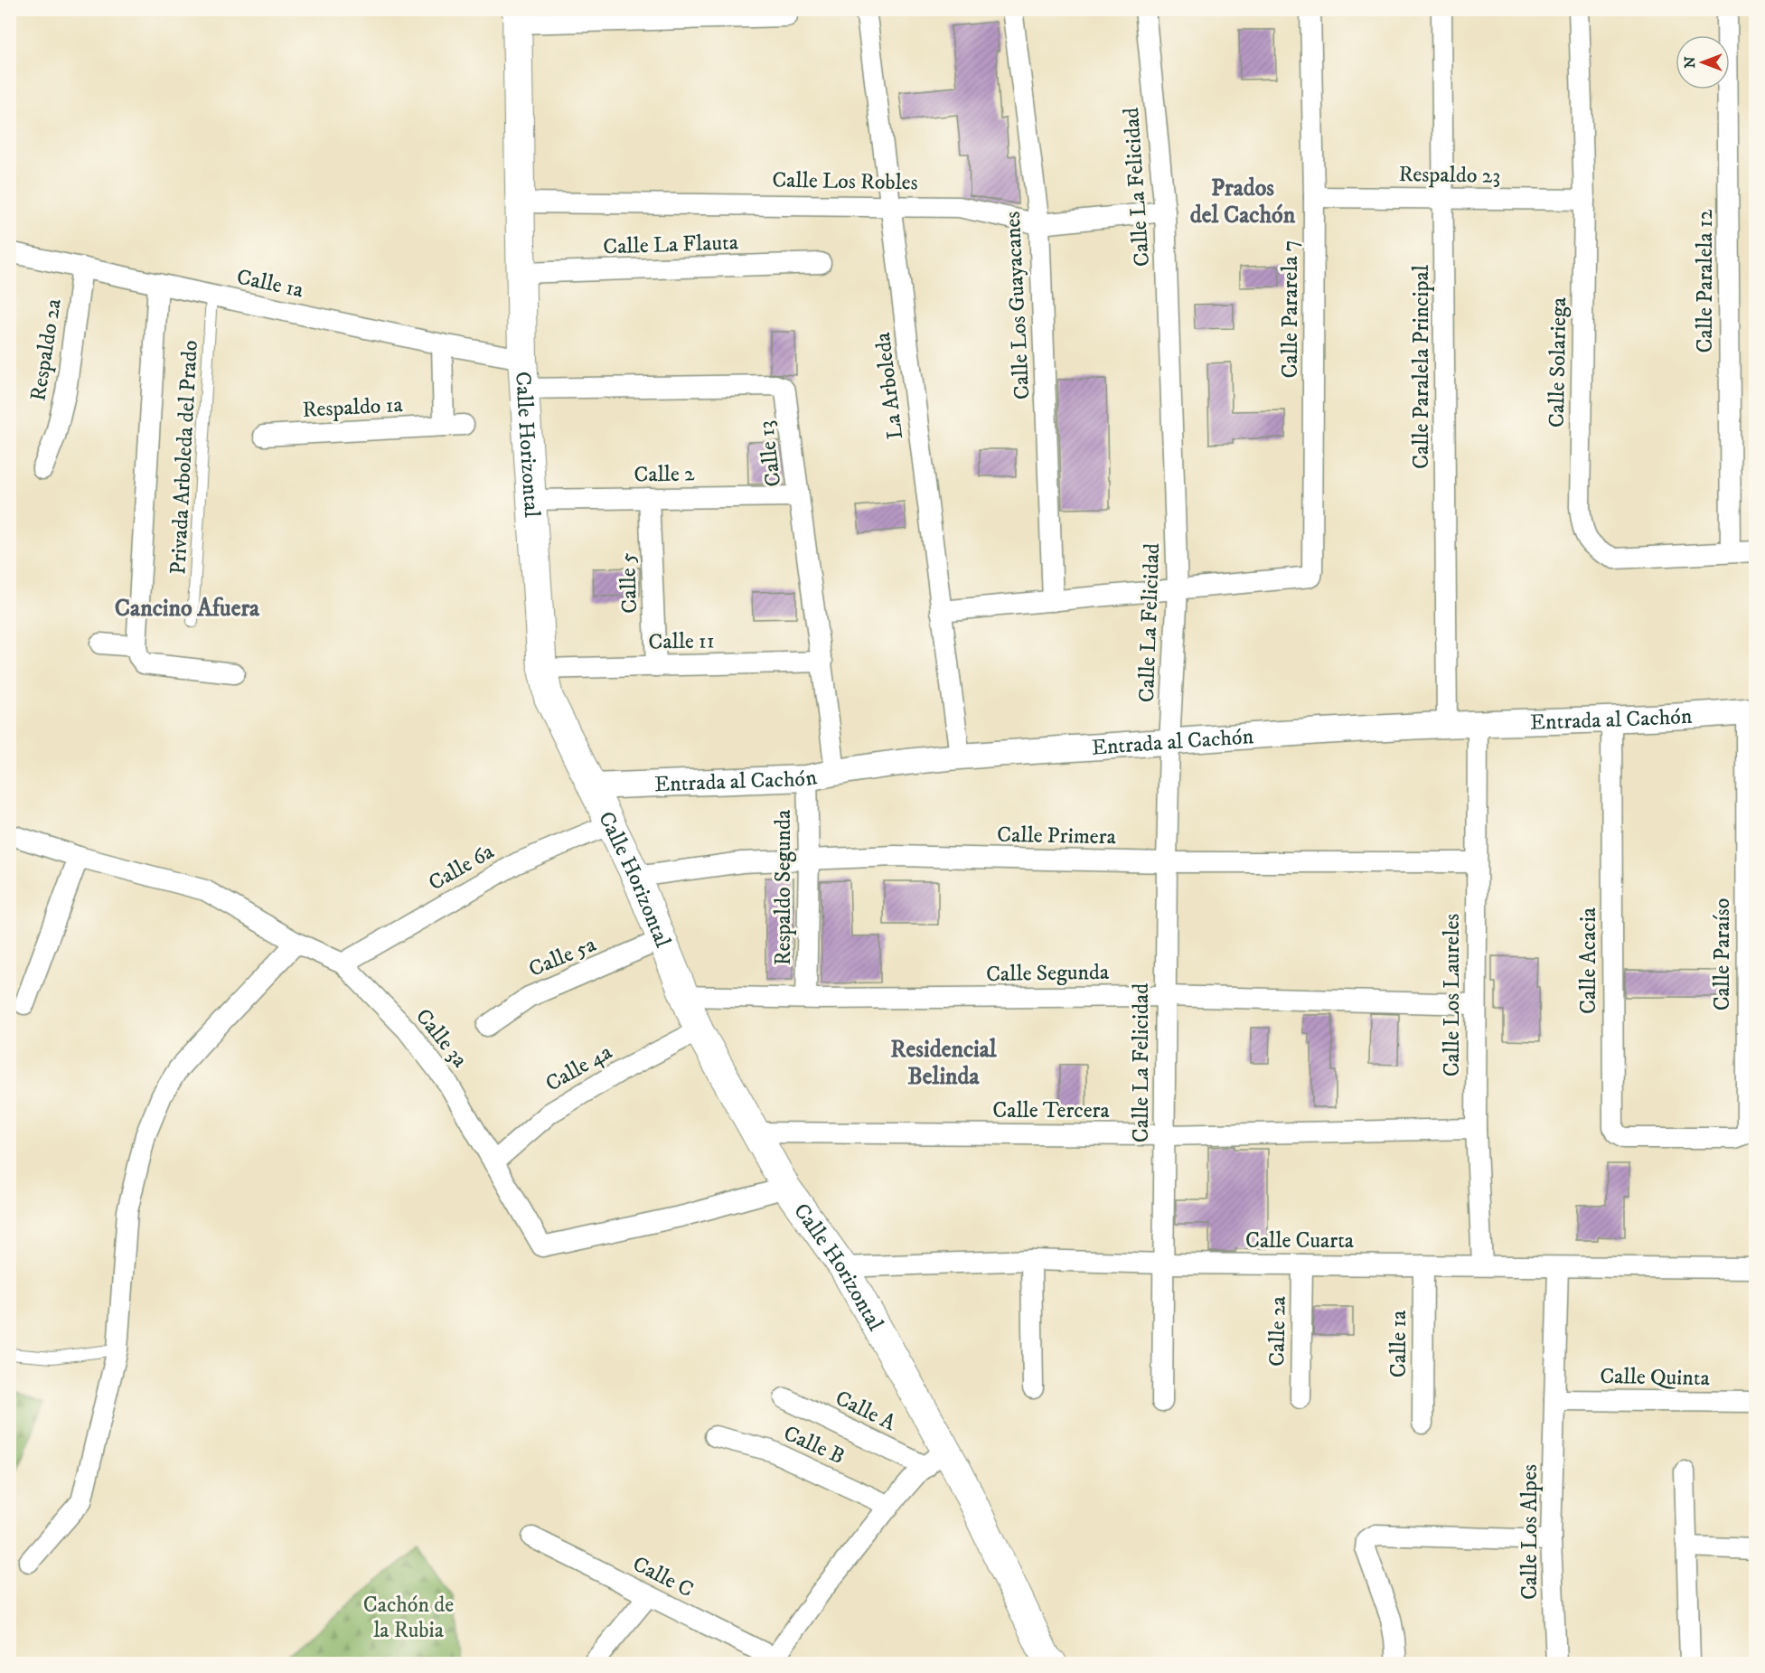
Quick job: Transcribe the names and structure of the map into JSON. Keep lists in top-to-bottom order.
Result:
{
  "streets": {
    "main road": ["Calle Horizontal"],
    "street": [
      "Respaldo 23",
      "Calle Los Robles",
      "Calle La Felicidad",
      "Calle La Flauta",
      "Calle Paralela 12",
      "Calle 1a",
      "Calle Los Guayacanes",
      "Calle Pararela 7",
      "Respaldo 2a",
      "Calle Solariega",
      "Calle Paralela Principal",
      "La Arboleda",
      "Respaldo 1a",
      "Calle 13",
      "Calle 2",
      "Calle 5",
      "Calle 11",
      "Entrada al Cachón",
      "Calle Primera",
      "Calle 6a",
      "Respaldo Segunda",
      "Calle Paraíso",
      "Calle 5a",
      "Calle Acacia",
      "Calle Segunda",
      "Calle Los Laureles",
      "Calle 3a",
      "Calle 4a",
      "Calle Tercera",
      "Calle Cuarta",
      "Calle 2a",
      "Calle Quinta",
      "Calle A",
      "Calle B",
      "Calle Los Alpes",
      "Calle C"
    ],
    "lane": ["Privada Arboleda del Prado"]
  },
  "crossings": [
    ["Respaldo 23", "Calle Pararela 7"],
    ["Respaldo 23", "Calle Solariega"],
    ["Respaldo 23", "Calle Paralela Principal"],
    ["Calle Los Robles", "Calle La Felicidad"],
    ["Calle Los Robles", "Calle Los Guayacanes"],
    ["Calle Los Robles", "La Arboleda"],
    ["Calle Los Robles", "Calle Horizontal"],
    ["Calle La Felicidad", "Calle Pararela 7"],
    ["Calle La Felicidad", "Entrada al Cachón"],
    ["Calle La Felicidad", "Calle Primera"],
    ["Calle La Felicidad", "Calle Segunda"],
    ["Calle La Felicidad", "Calle Tercera"],
    ["Calle La Felicidad", "Calle Cuarta"],
    ["Calle La Flauta", "Calle Horizontal"],
    ["Calle Paralela 12", "Calle Solariega"],
    ["Calle 1a", "Respaldo 2a"],
    ["Calle 1a", "Respaldo 1a"],
    ["Calle 1a", "Calle Horizontal"],
    ["Calle 1a", "Privada Arboleda del Prado"],
    ["Calle 1a", "Calle Cuarta"],
    ["Calle Paralela Principal", "Entrada al Cachón"],
    ["La Arboleda", "Entrada al Cachón"],
    ["Calle Horizontal", "Calle 13"],
    ["Calle Horizontal", "Calle 2"],
    ["Calle Horizontal", "Calle 11"],
    ["Calle Horizontal", "Entrada al Cachón"],
    ["Calle Horizontal", "Calle Primera"],
    ["Calle Horizontal", "Calle 6a"],
    ["Calle Horizontal", "Calle 5a"],
    ["Calle Horizontal", "Calle Segunda"],
    ["Calle Horizontal", "Calle 3a"],
    ["Calle Horizontal", "Calle 4a"],
    ["Calle Horizontal", "Calle Tercera"],
    ["Calle Horizontal", "Calle Cuarta"],
    ["Calle Horizontal", "Calle A"],
    ["Calle 13", "Calle 2"],
    ["Calle 13", "Calle 11"],
    ["Calle 13", "Entrada al Cachón"],
    ["Calle 2", "Calle 5"],
    ["Calle 5", "Calle 11"],
    ["Entrada al Cachón", "Respaldo Segunda"],
    ["Entrada al Cachón", "Calle Paraíso"],
    ["Entrada al Cachón", "Calle Acacia"],
    ["Entrada al Cachón", "Calle Los Laureles"],
    ["Calle Primera", "Respaldo Segunda"],
    ["Calle Primera", "Calle Los Laureles"],
    ["Calle 6a", "Calle 3a"],
    ["Respaldo Segunda", "Calle Segunda"],
    ["Calle Paraíso", "Calle Acacia"],
    ["Calle Segunda", "Calle Los Laureles"],
    ["Calle Los Laureles", "Calle Tercera"],
    ["Calle Los Laureles", "Calle Cuarta"],
    ["Calle 3a", "Calle 4a"],
    ["Calle Cuarta", "Calle 2a"],
    ["Calle Cuarta", "Calle Los Alpes"],
    ["Calle Quinta", "Calle Los Alpes"]
  ],
  "districts": ["Prados del Cachón", "Cancino Afuera", "Residencial Belinda"],
  "parks": ["Cachón de la Rubia"],
  "north": "left"
}
